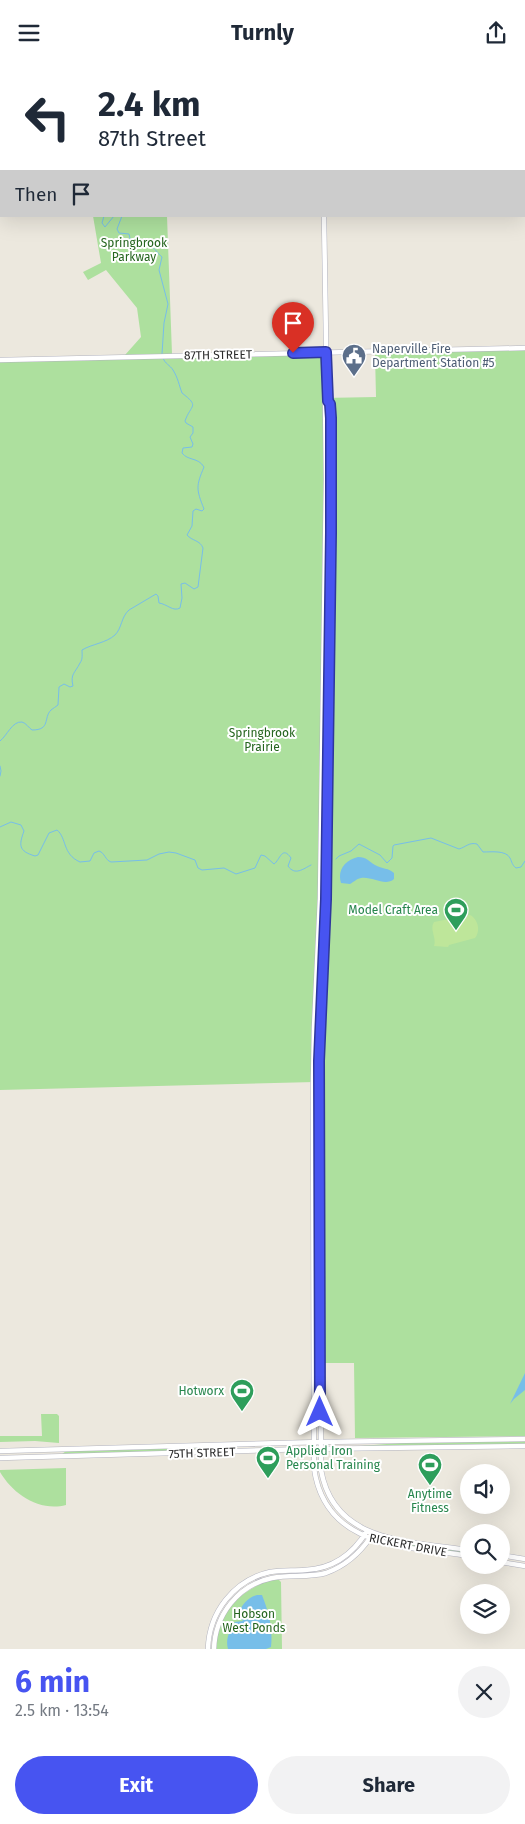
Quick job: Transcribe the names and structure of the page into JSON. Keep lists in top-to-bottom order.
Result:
{
  "streets": {
    "main road": ["87TH STREET", "75TH STREET", "RICKERT DRIVE"]
  },
  "crossings": [
    ["75TH STREET", "RICKERT DRIVE"]
  ],
  "parks": ["Springbrook Parkway", "Springbrook Prairie", "Hobson West Ponds"],
  "places": {
    "public building": ["Naperville Fire Department Station #5"],
    "sports": [
      "Model Craft Area",
      "Hotworx",
      "Applied Iron Personal Training",
      "Anytime Fitness"
    ]
  },
  "page": {
    "header": "Turnly",
    "turn": ["2.4 km", "87th Street"],
    "then": "Then",
    "heading": ["6 min", "2.5 km · 13:54"],
    "buttons": ["Exit", "Share"]
  }
}
